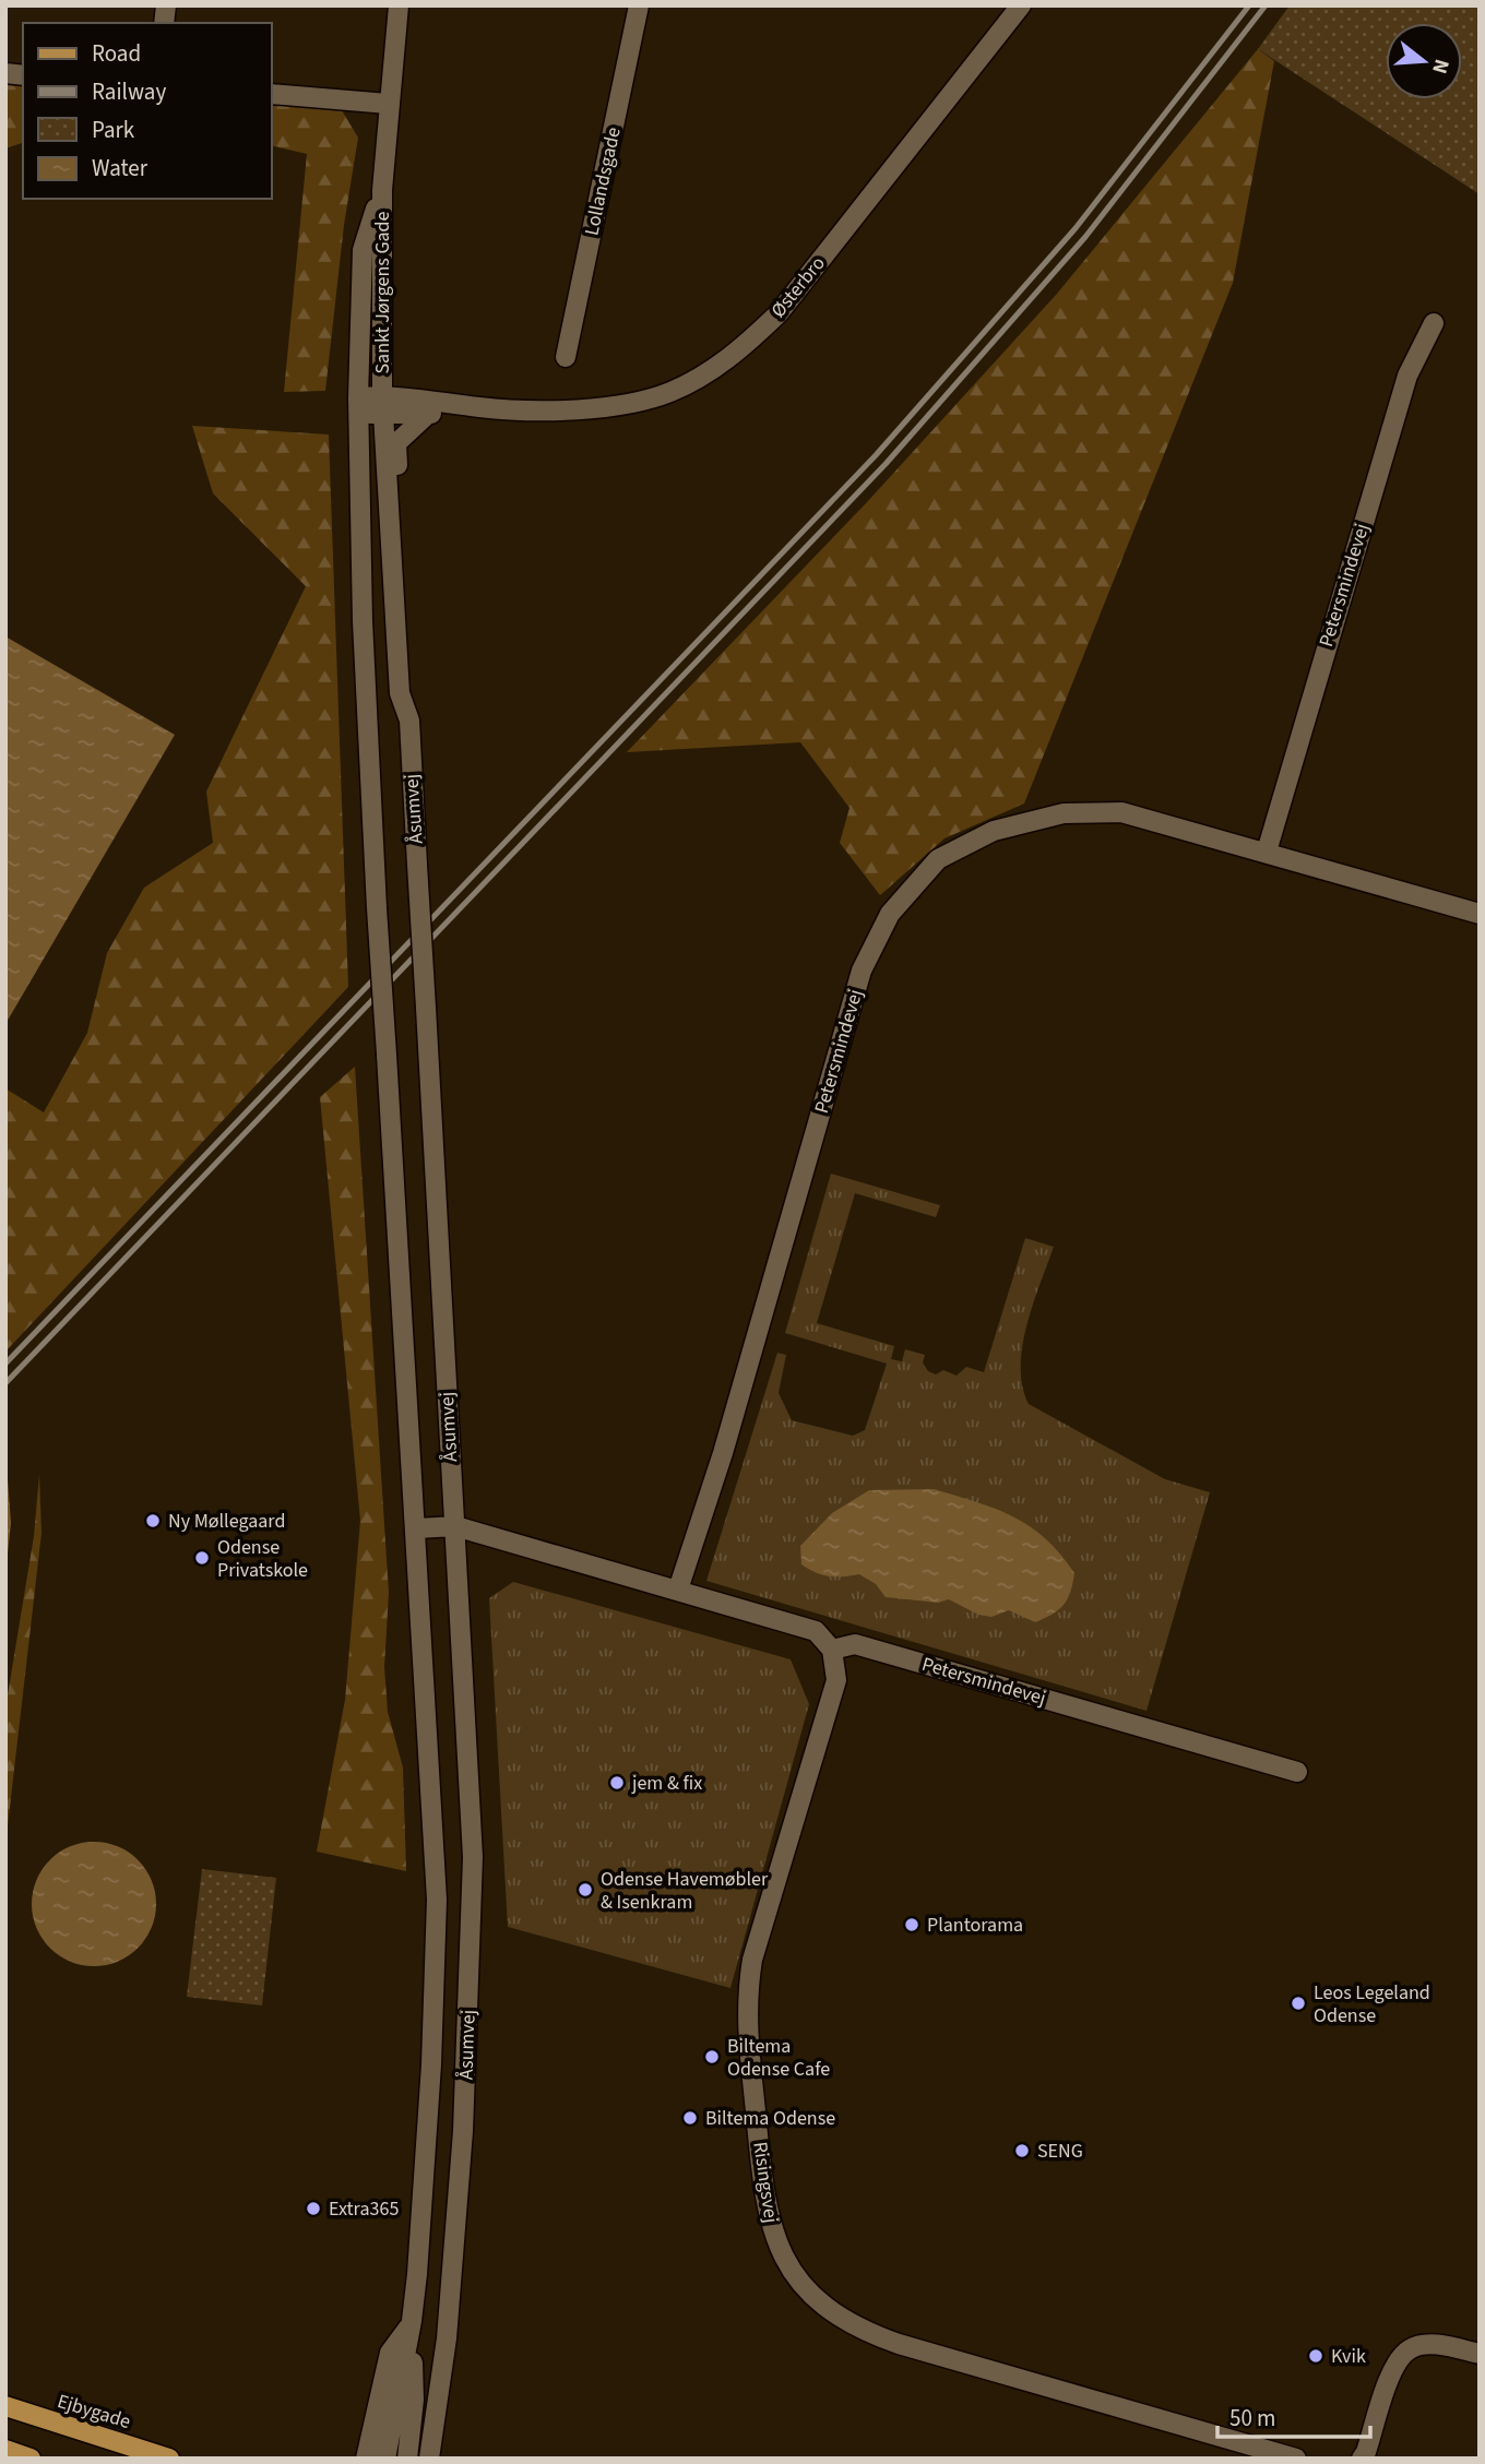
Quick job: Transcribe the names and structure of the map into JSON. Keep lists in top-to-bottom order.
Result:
{
  "streets": {
    "main road": ["Ejbygade"],
    "street": [
      "Lollandsgade",
      "Østerbro",
      "Sankt Jørgens Gade",
      "Petersmindevej",
      "Åsumvej",
      "Risingsvej"
    ]
  },
  "crossings": [
    ["Østerbro", "Sankt Jørgens Gade"],
    ["Østerbro", "Åsumvej"],
    ["Sankt Jørgens Gade", "Åsumvej"],
    ["Petersmindevej", "Risingsvej"]
  ],
  "places": [
    "Ny Møllegaard",
    "Odense Privatskole",
    "jem & fix",
    "Odense Havemøbler & Isenkram",
    "Plantorama",
    "Leos Legeland Odense",
    "Biltema Odense Cafe",
    "Biltema Odense",
    "SENG",
    "Extra365",
    "Kvik"
  ],
  "legend": [
    "Road",
    "Railway",
    "Park",
    "Water"
  ],
  "scale_bar": "50 m",
  "north": "right"
}
